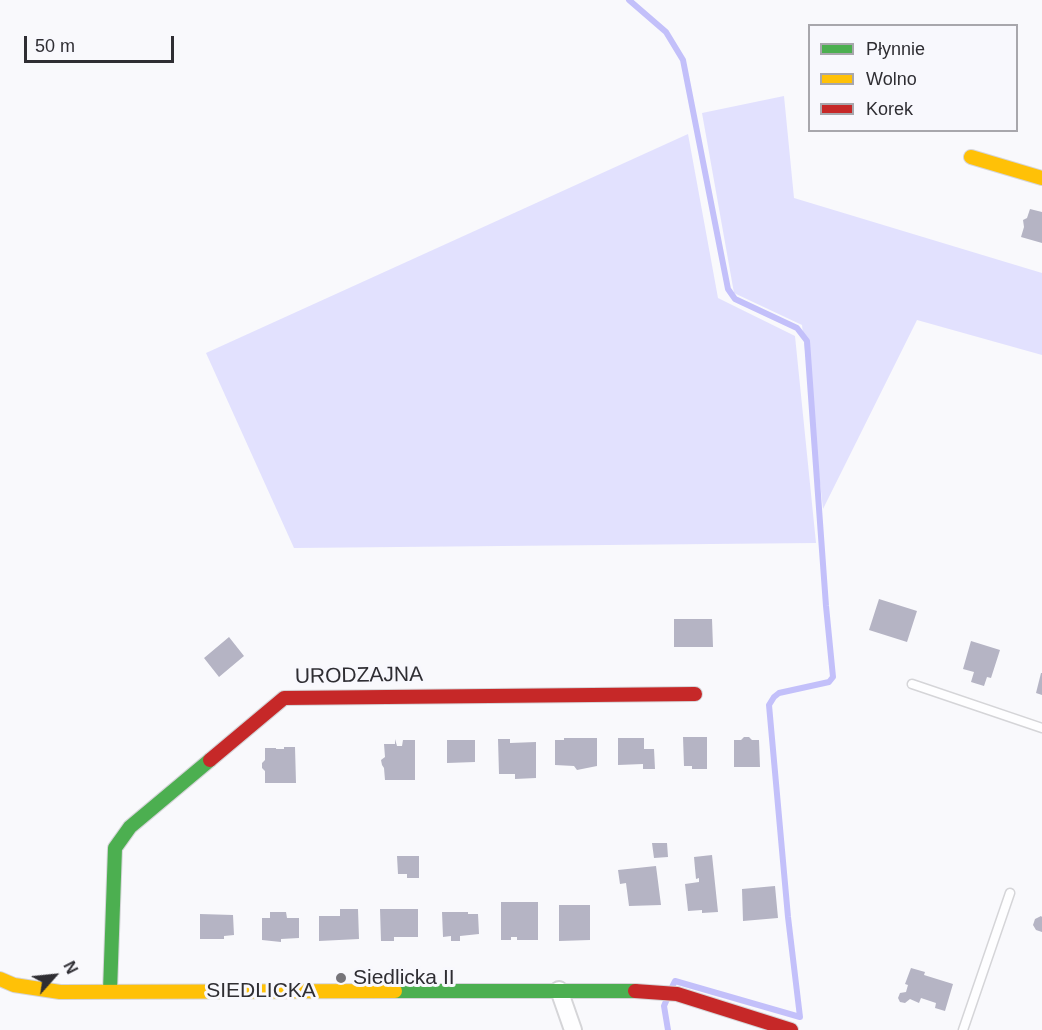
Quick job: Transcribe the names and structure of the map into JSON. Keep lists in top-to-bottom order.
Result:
{
  "streets": {
    "street": ["URODZAJNA", "SIEDLICKA"]
  },
  "crossings": [
    ["URODZAJNA", "SIEDLICKA"]
  ],
  "places": ["Siedlicka II"],
  "legend": ["Płynnie", "Wolno", "Korek"],
  "scale_bar": "50 m",
  "north": "top right"
}
